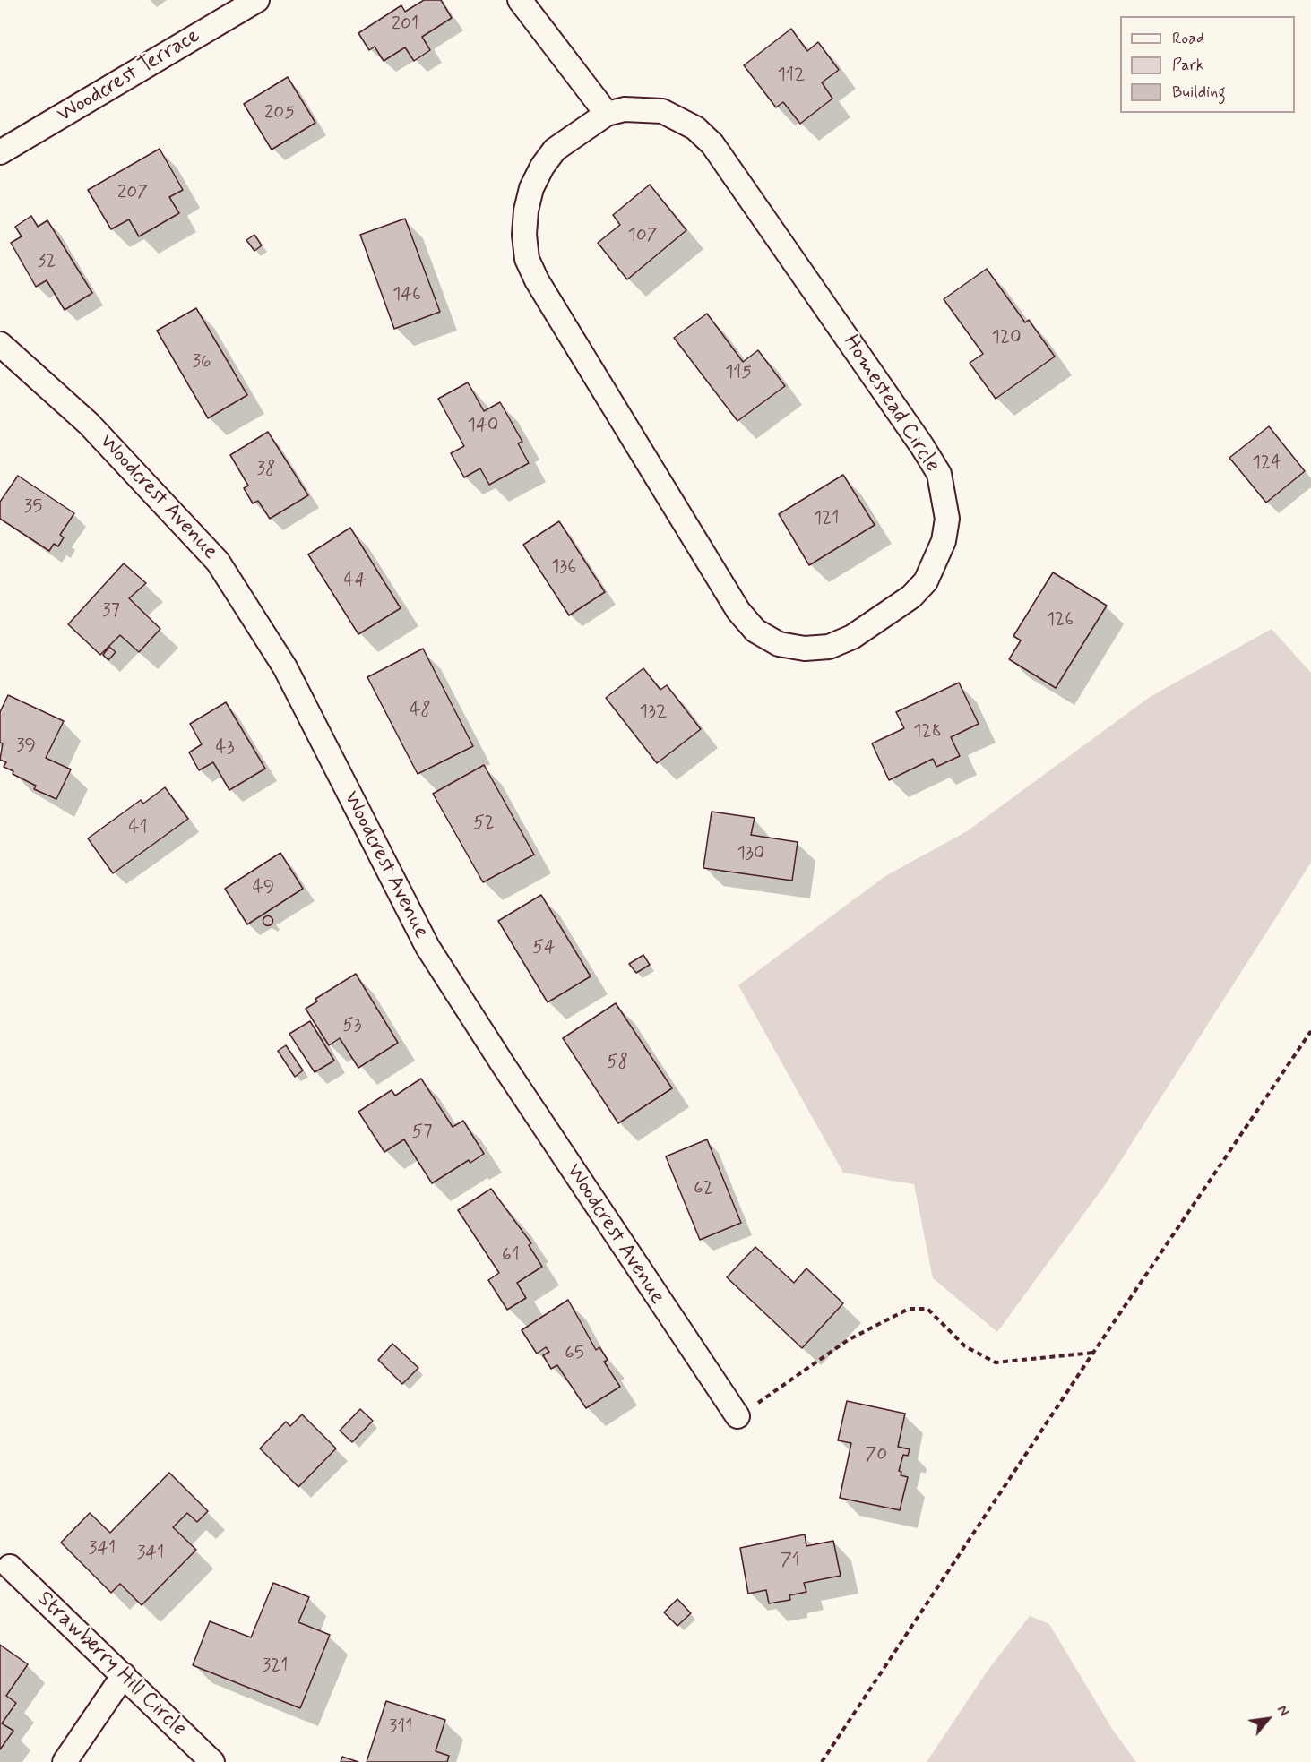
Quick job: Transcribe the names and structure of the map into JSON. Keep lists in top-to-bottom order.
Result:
{
  "streets": {
    "street": [
      "Woodcrest Terrace",
      "Homestead Circle",
      "Woodcrest Avenue",
      "Strawberry Hill Circle"
    ]
  },
  "house_numbers": [
    "201",
    "112",
    "205",
    "207",
    "107",
    "32",
    "146",
    "120",
    "36",
    "115",
    "140",
    "124",
    "38",
    "35",
    "121",
    "136",
    "44",
    "37",
    "126",
    "48",
    "132",
    "128",
    "39",
    "43",
    "52",
    "41",
    "130",
    "49",
    "54",
    "53",
    "58",
    "57",
    "62",
    "61",
    "65",
    "70",
    "341",
    "341",
    "71",
    "321",
    "311"
  ],
  "legend": ["Road", "Park", "Building"],
  "north": "top right"
}
